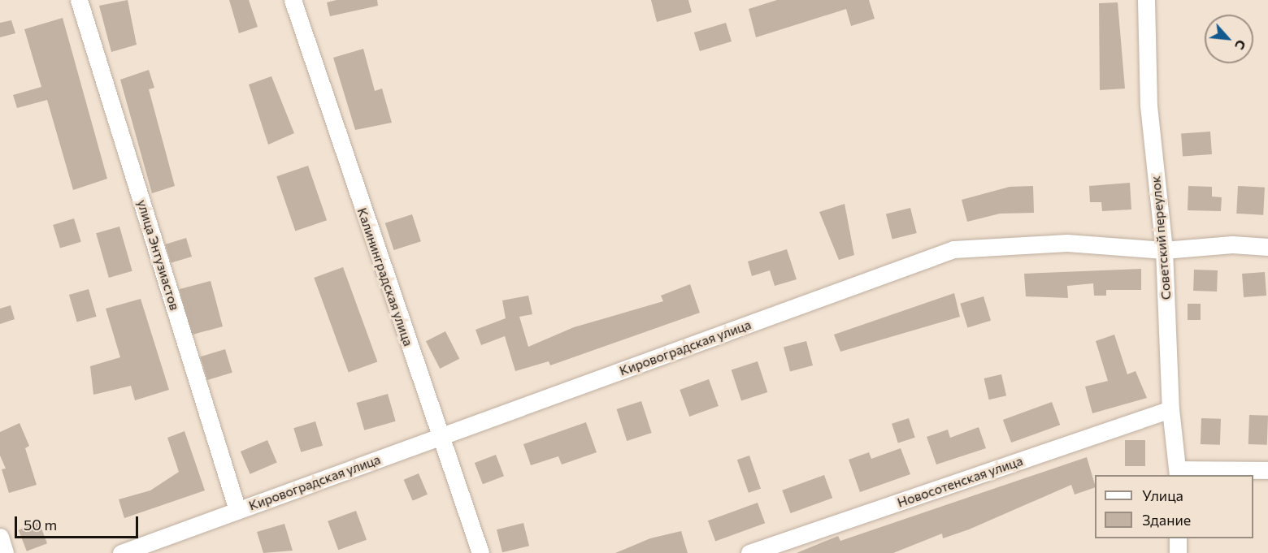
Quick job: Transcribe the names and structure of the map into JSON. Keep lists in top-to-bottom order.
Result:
{
  "streets": {
    "street": [
      "Советский переулок",
      "улица Энтузиастов",
      "Калининградская улица",
      "Кировоградская улица",
      "Новосотенская улица"
    ]
  },
  "crossings": [
    ["Советский переулок", "Кировоградская улица"],
    ["Советский переулок", "Новосотенская улица"],
    ["улица Энтузиастов", "Кировоградская улица"],
    ["Калининградская улица", "Кировоградская улица"]
  ],
  "legend": ["Улица", "Здание"],
  "scale_bar": "50 m",
  "north": "bottom right"
}
